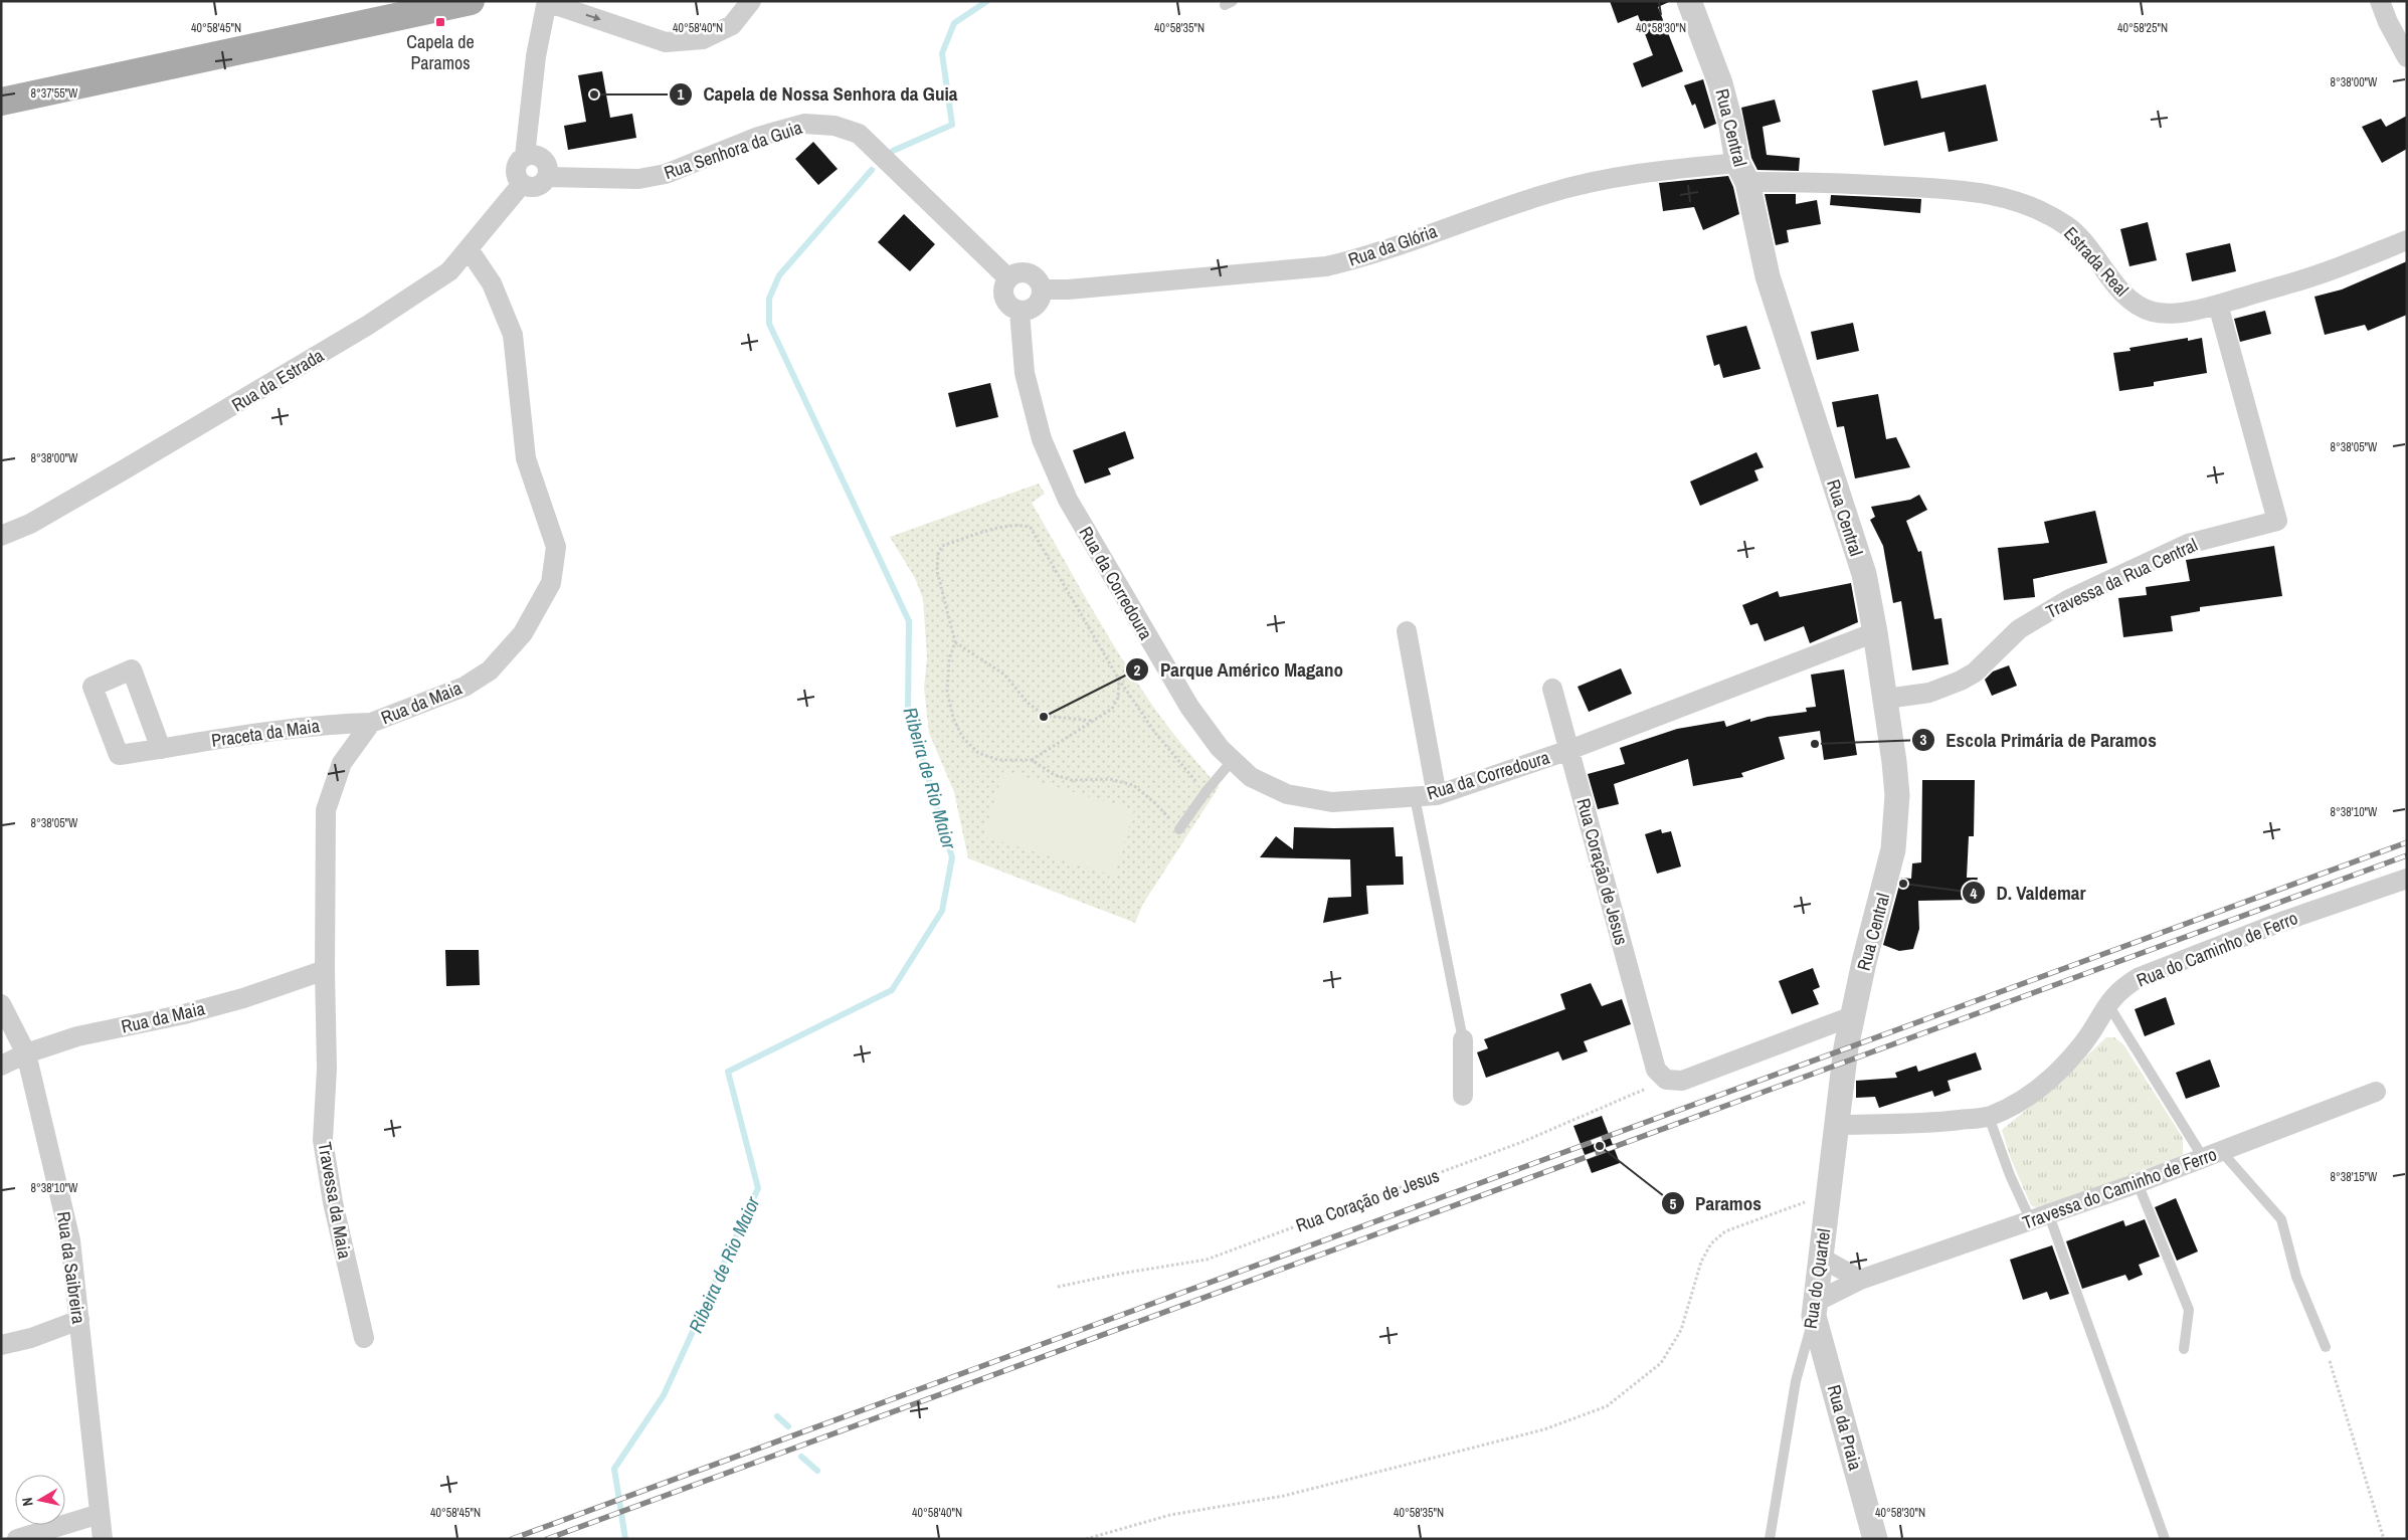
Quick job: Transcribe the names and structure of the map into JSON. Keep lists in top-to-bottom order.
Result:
{
  "streets": {
    "street": [
      "Rua Central",
      "Rua Senhora da Guia",
      "Rua da Glória",
      "Estrada Real",
      "Rua da Estrada",
      "Travessa da Rua Central",
      "Rua da Corredoura",
      "Rua da Maia",
      "Praceta da Maia",
      "Rua Coração de Jesus",
      "Rua do Caminho de Ferro",
      "Travessa do Caminho de Ferro",
      "Travessa da Maia",
      "Rua da Saibreira",
      "Rua do Quartel",
      "Rua da Praia"
    ]
  },
  "crossings": [
    ["Rua Central", "Rua da Glória"],
    ["Rua Central", "Estrada Real"],
    ["Rua Central", "Travessa da Rua Central"],
    ["Rua Central", "Rua da Corredoura"],
    ["Rua Central", "Rua do Quartel"],
    ["Rua Senhora da Guia", "Rua da Glória"],
    ["Rua Senhora da Guia", "Rua da Estrada"],
    ["Rua Senhora da Guia", "Rua da Corredoura"],
    ["Rua da Glória", "Estrada Real"],
    ["Rua da Glória", "Rua da Corredoura"],
    ["Estrada Real", "Travessa da Rua Central"],
    ["Rua da Estrada", "Rua da Maia"],
    ["Rua da Corredoura", "Rua Coração de Jesus"],
    ["Rua da Maia", "Praceta da Maia"],
    ["Rua da Maia", "Travessa da Maia"],
    ["Rua da Maia", "Rua da Saibreira"],
    ["Rua do Caminho de Ferro", "Rua do Quartel"],
    ["Travessa do Caminho de Ferro", "Rua do Quartel"],
    ["Travessa do Caminho de Ferro", "Rua da Praia"],
    ["Rua do Quartel", "Rua da Praia"]
  ],
  "water": ["Ribeira de Rio Maior"],
  "places": {
    "transit": ["Capela de Paramos"],
    "other": [
      "Capela de Nossa Senhora da Guia",
      "Parque Américo Magano",
      "Escola Primária de Paramos",
      "D. Valdemar",
      "Paramos"
    ]
  },
  "north": "left",
  "coordinates": [
    "40°58'45\"N",
    "40°58'40\"N",
    "40°58'35\"N",
    "40°58'30\"N",
    "40°58'25\"N",
    "8°38'00\"W",
    "8°37'55\"W",
    "8°38'05\"W",
    "8°38'10\"W",
    "8°38'15\"W"
  ]
}
